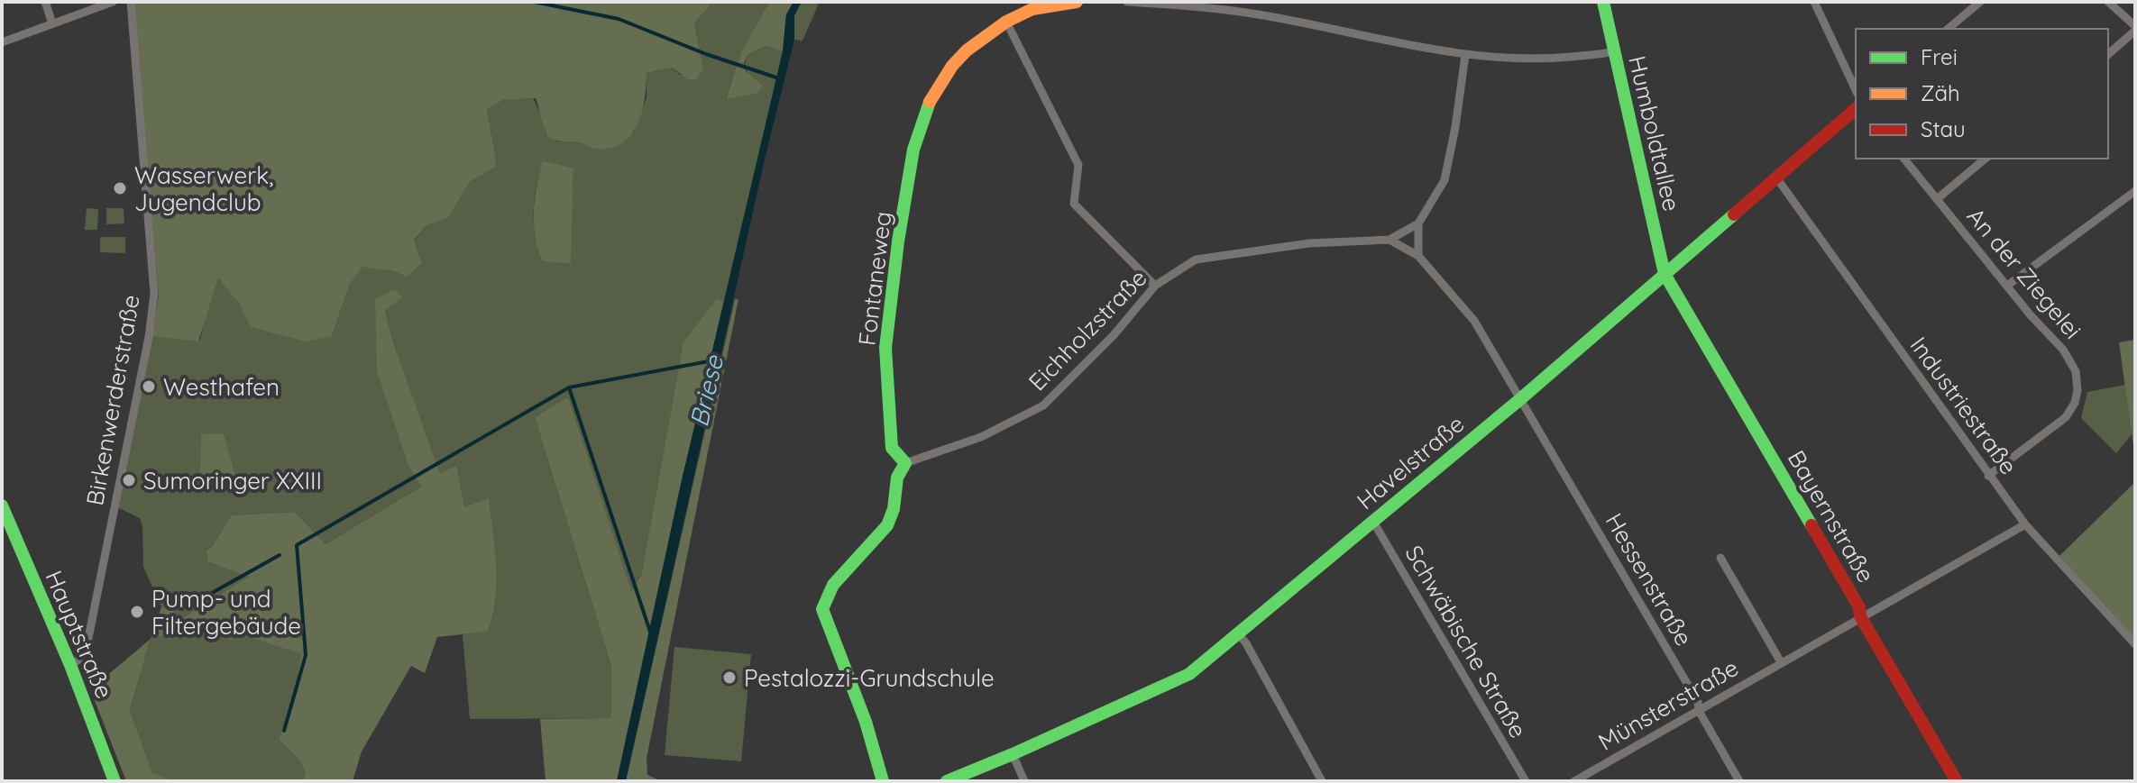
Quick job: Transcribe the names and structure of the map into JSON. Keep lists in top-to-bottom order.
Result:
{
  "streets": {
    "street": [
      "Humboldtallee",
      "An der Ziegelei",
      "Fontaneweg",
      "Eichholzstraße",
      "Birkenwerderstraße",
      "Industriestraße",
      "Havelstraße",
      "Bayernstraße",
      "Hessenstraße",
      "Hauptstraße",
      "Schwäbische Straße",
      "Münsterstraße"
    ]
  },
  "crossings": [
    ["Humboldtallee", "Havelstraße"],
    ["Humboldtallee", "Bayernstraße"],
    ["An der Ziegelei", "Industriestraße"],
    ["Fontaneweg", "Eichholzstraße"],
    ["Birkenwerderstraße", "Hauptstraße"],
    ["Industriestraße", "Havelstraße"],
    ["Industriestraße", "Münsterstraße"],
    ["Havelstraße", "Bayernstraße"],
    ["Havelstraße", "Hessenstraße"],
    ["Havelstraße", "Schwäbische Straße"],
    ["Bayernstraße", "Münsterstraße"],
    ["Hessenstraße", "Münsterstraße"]
  ],
  "water": ["Briese"],
  "places": [
    "Wasserwerk, Jugendclub",
    "Westhafen",
    "Sumoringer XXIII",
    "Pump- und Filtergebäude",
    "Pestalozzi-Grundschule"
  ],
  "legend": ["Frei", "Zäh", "Stau"]
}
